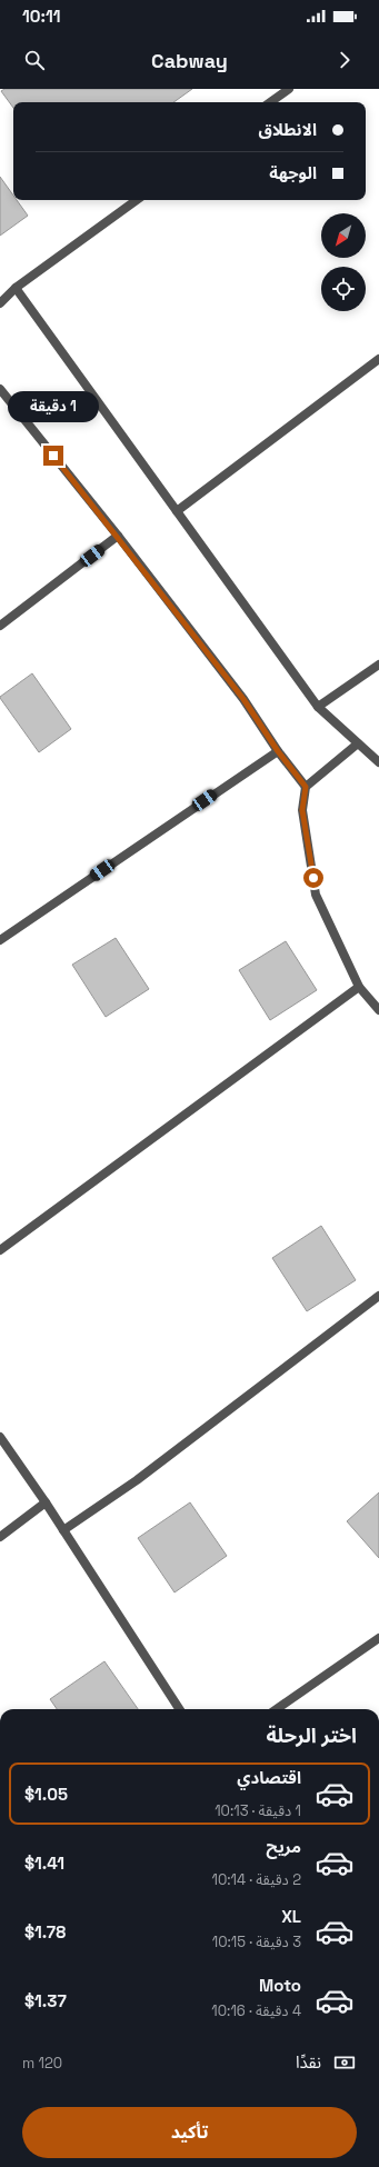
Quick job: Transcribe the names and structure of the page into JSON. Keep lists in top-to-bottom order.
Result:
{
  "north": "bottom left",
  "page": {
    "status": "10:11",
    "header": "Cabway",
    "banner": ["الانطلاق", "الوجهة"],
    "bubble": "1 دقيقة",
    "heading": "اختر الرحلة",
    "list": [
      {
        "name": "اقتصادي",
        "note": "1 دقيقة · 10:13",
        "value": "$1.05"
      },
      {
        "name": "مريح",
        "note": "2 دقيقة · 10:14",
        "value": "$1.41"
      },
      {
        "name": "XL",
        "note": "3 دقيقة · 10:15",
        "value": "$1.78"
      },
      {
        "name": "Moto",
        "note": "4 دقيقة · 10:16",
        "value": "$1.37"
      }
    ],
    "pay": ["نقدًا", "120 m"],
    "buttons": "تأكيد"
  }
}
